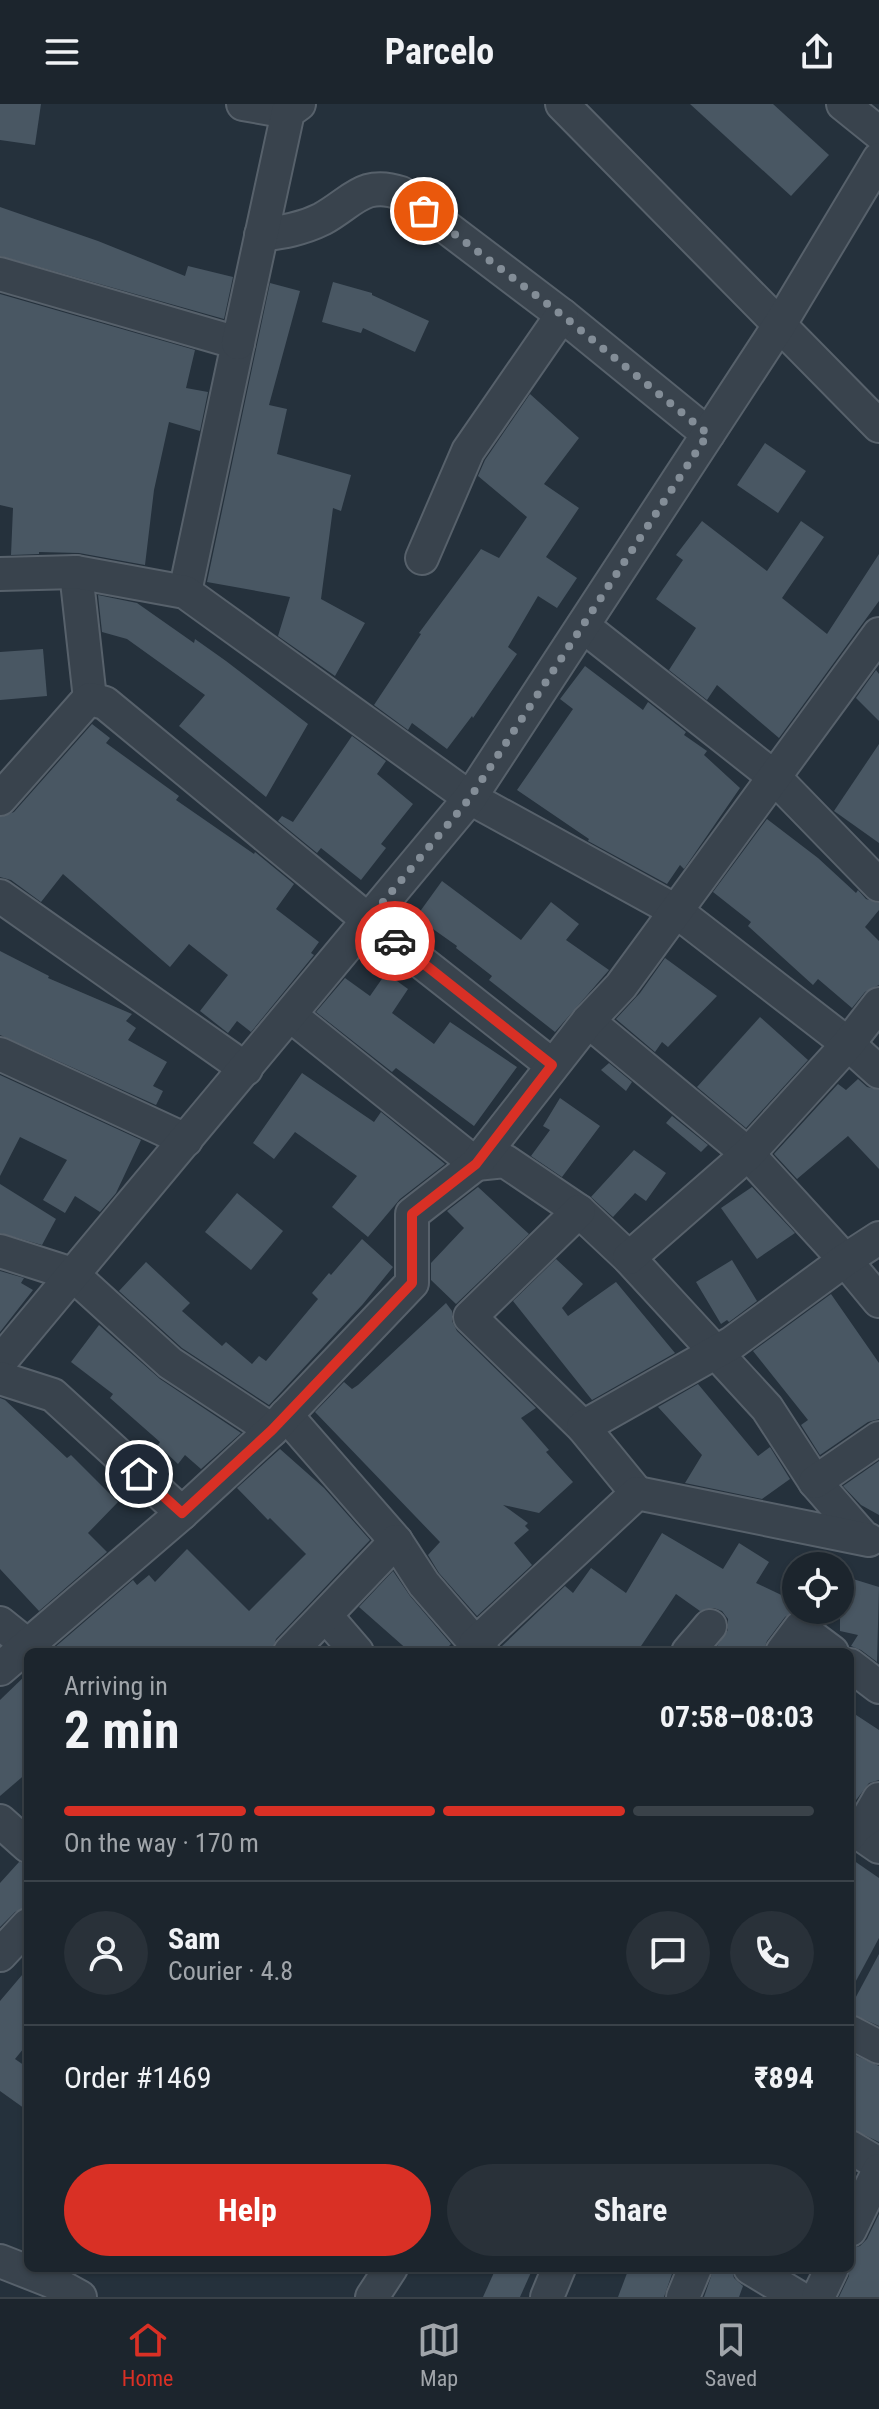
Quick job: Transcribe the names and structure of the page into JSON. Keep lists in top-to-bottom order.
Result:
{
  "page": {
    "header": "Parcelo",
    "heading": ["2 min", "Arriving in", "07:58–08:03"],
    "panel": [
      "Sam",
      "Courier · 4.8",
      "Order #1469",
      "₹894"
    ],
    "bar": "On the way · 170 m",
    "buttons": ["Help", "Share"],
    "tabs": ["Home", "Map", "Saved"]
  }
}
